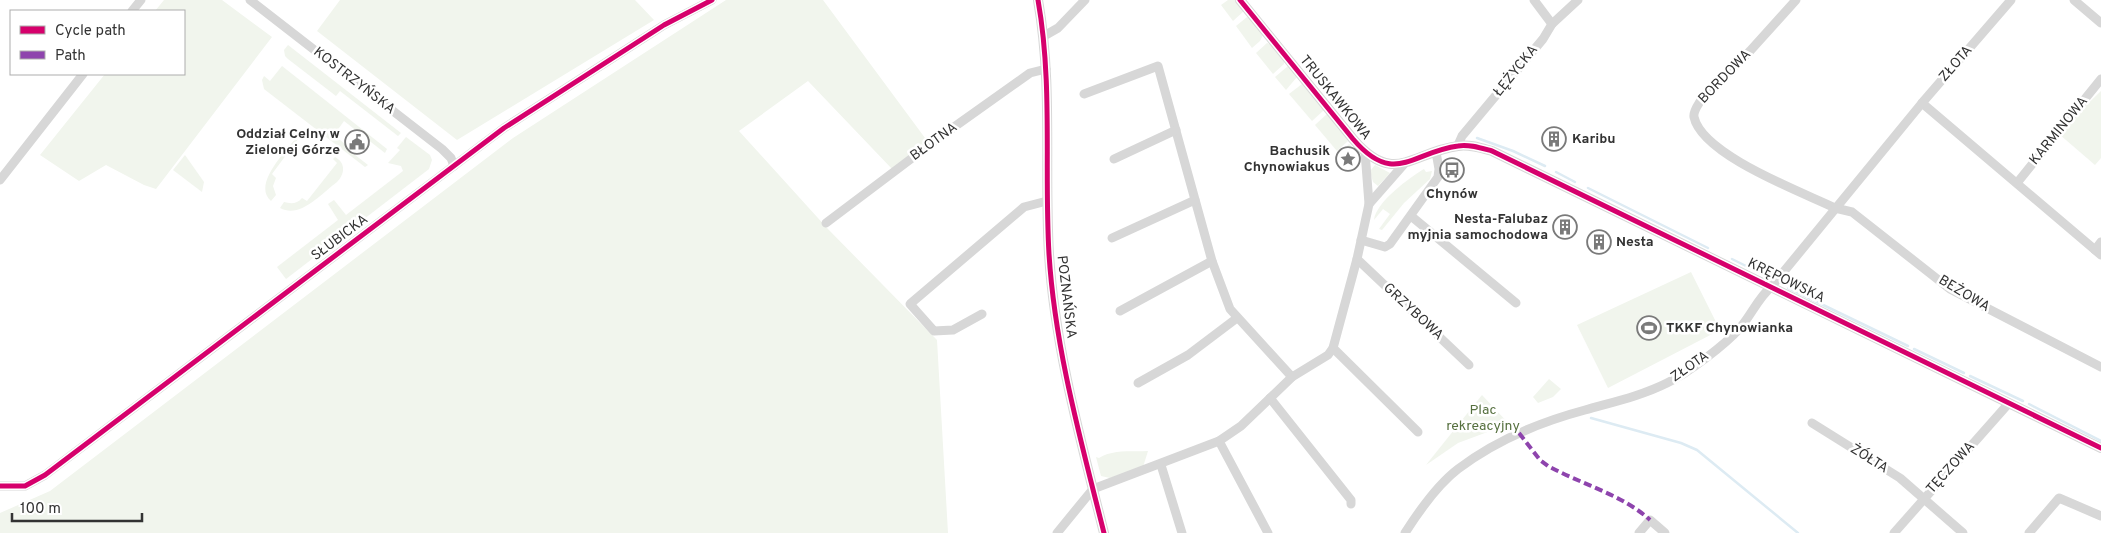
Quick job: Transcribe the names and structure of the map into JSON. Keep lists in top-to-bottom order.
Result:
{
  "streets": {
    "street": [
      "ZŁOTA",
      "ŁĘŻYCKA",
      "BORDOWA",
      "KOSTRZYŃSKA",
      "TRUSKAWKOWA",
      "KARMINOWA",
      "BŁOTNA",
      "SŁUBICKA",
      "KRĘPOWSKA",
      "BEŻOWA",
      "POZNAŃSKA",
      "GRZYBOWA",
      "ŻÓŁTA",
      "TĘCZOWA"
    ]
  },
  "crossings": [
    ["ZŁOTA", "BORDOWA"],
    ["ZŁOTA", "KRĘPOWSKA"],
    ["ZŁOTA", "BEŻOWA"],
    ["ŁĘŻYCKA", "TRUSKAWKOWA"],
    ["ŁĘŻYCKA", "KRĘPOWSKA"],
    ["BORDOWA", "BEŻOWA"],
    ["KOSTRZYŃSKA", "SŁUBICKA"],
    ["TRUSKAWKOWA", "KRĘPOWSKA"],
    ["BŁOTNA", "POZNAŃSKA"],
    ["KRĘPOWSKA", "TĘCZOWA"],
    ["ŻÓŁTA", "TĘCZOWA"]
  ],
  "parks": ["Plac rekreacyjny"],
  "places": {
    "building": ["Karibu", "Nesta-Falubaz myjnia samochodowa", "Nesta"],
    "public building": ["Oddział Celny w Zielonej Górze"],
    "place": ["Bachusik Chynowiakus"],
    "bus stop": ["Chynów"],
    "sports": ["TKKF Chynowianka"]
  },
  "legend": ["Cycle path", "Path"],
  "scale_bar": "100 m"
}
